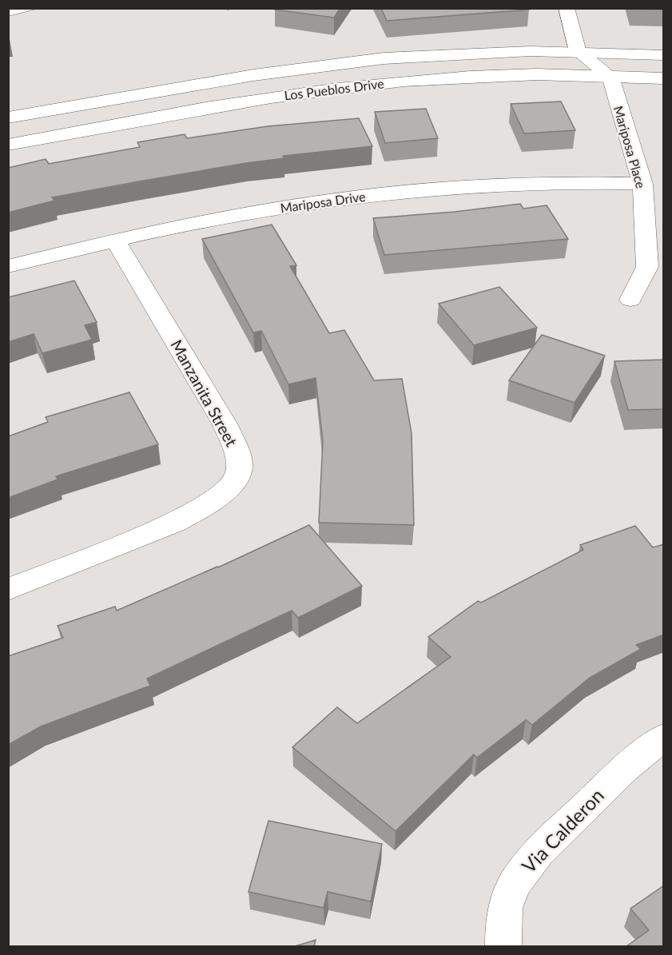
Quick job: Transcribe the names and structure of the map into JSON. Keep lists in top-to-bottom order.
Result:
{
  "streets": {
    "street": [
      "Los Pueblos Drive",
      "Mariposa Place",
      "Mariposa Drive",
      "Manzanita Street",
      "Via Calderon"
    ]
  },
  "crossings": [
    ["Los Pueblos Drive", "Mariposa Place"],
    ["Mariposa Place", "Mariposa Drive"],
    ["Mariposa Drive", "Manzanita Street"]
  ]
}
